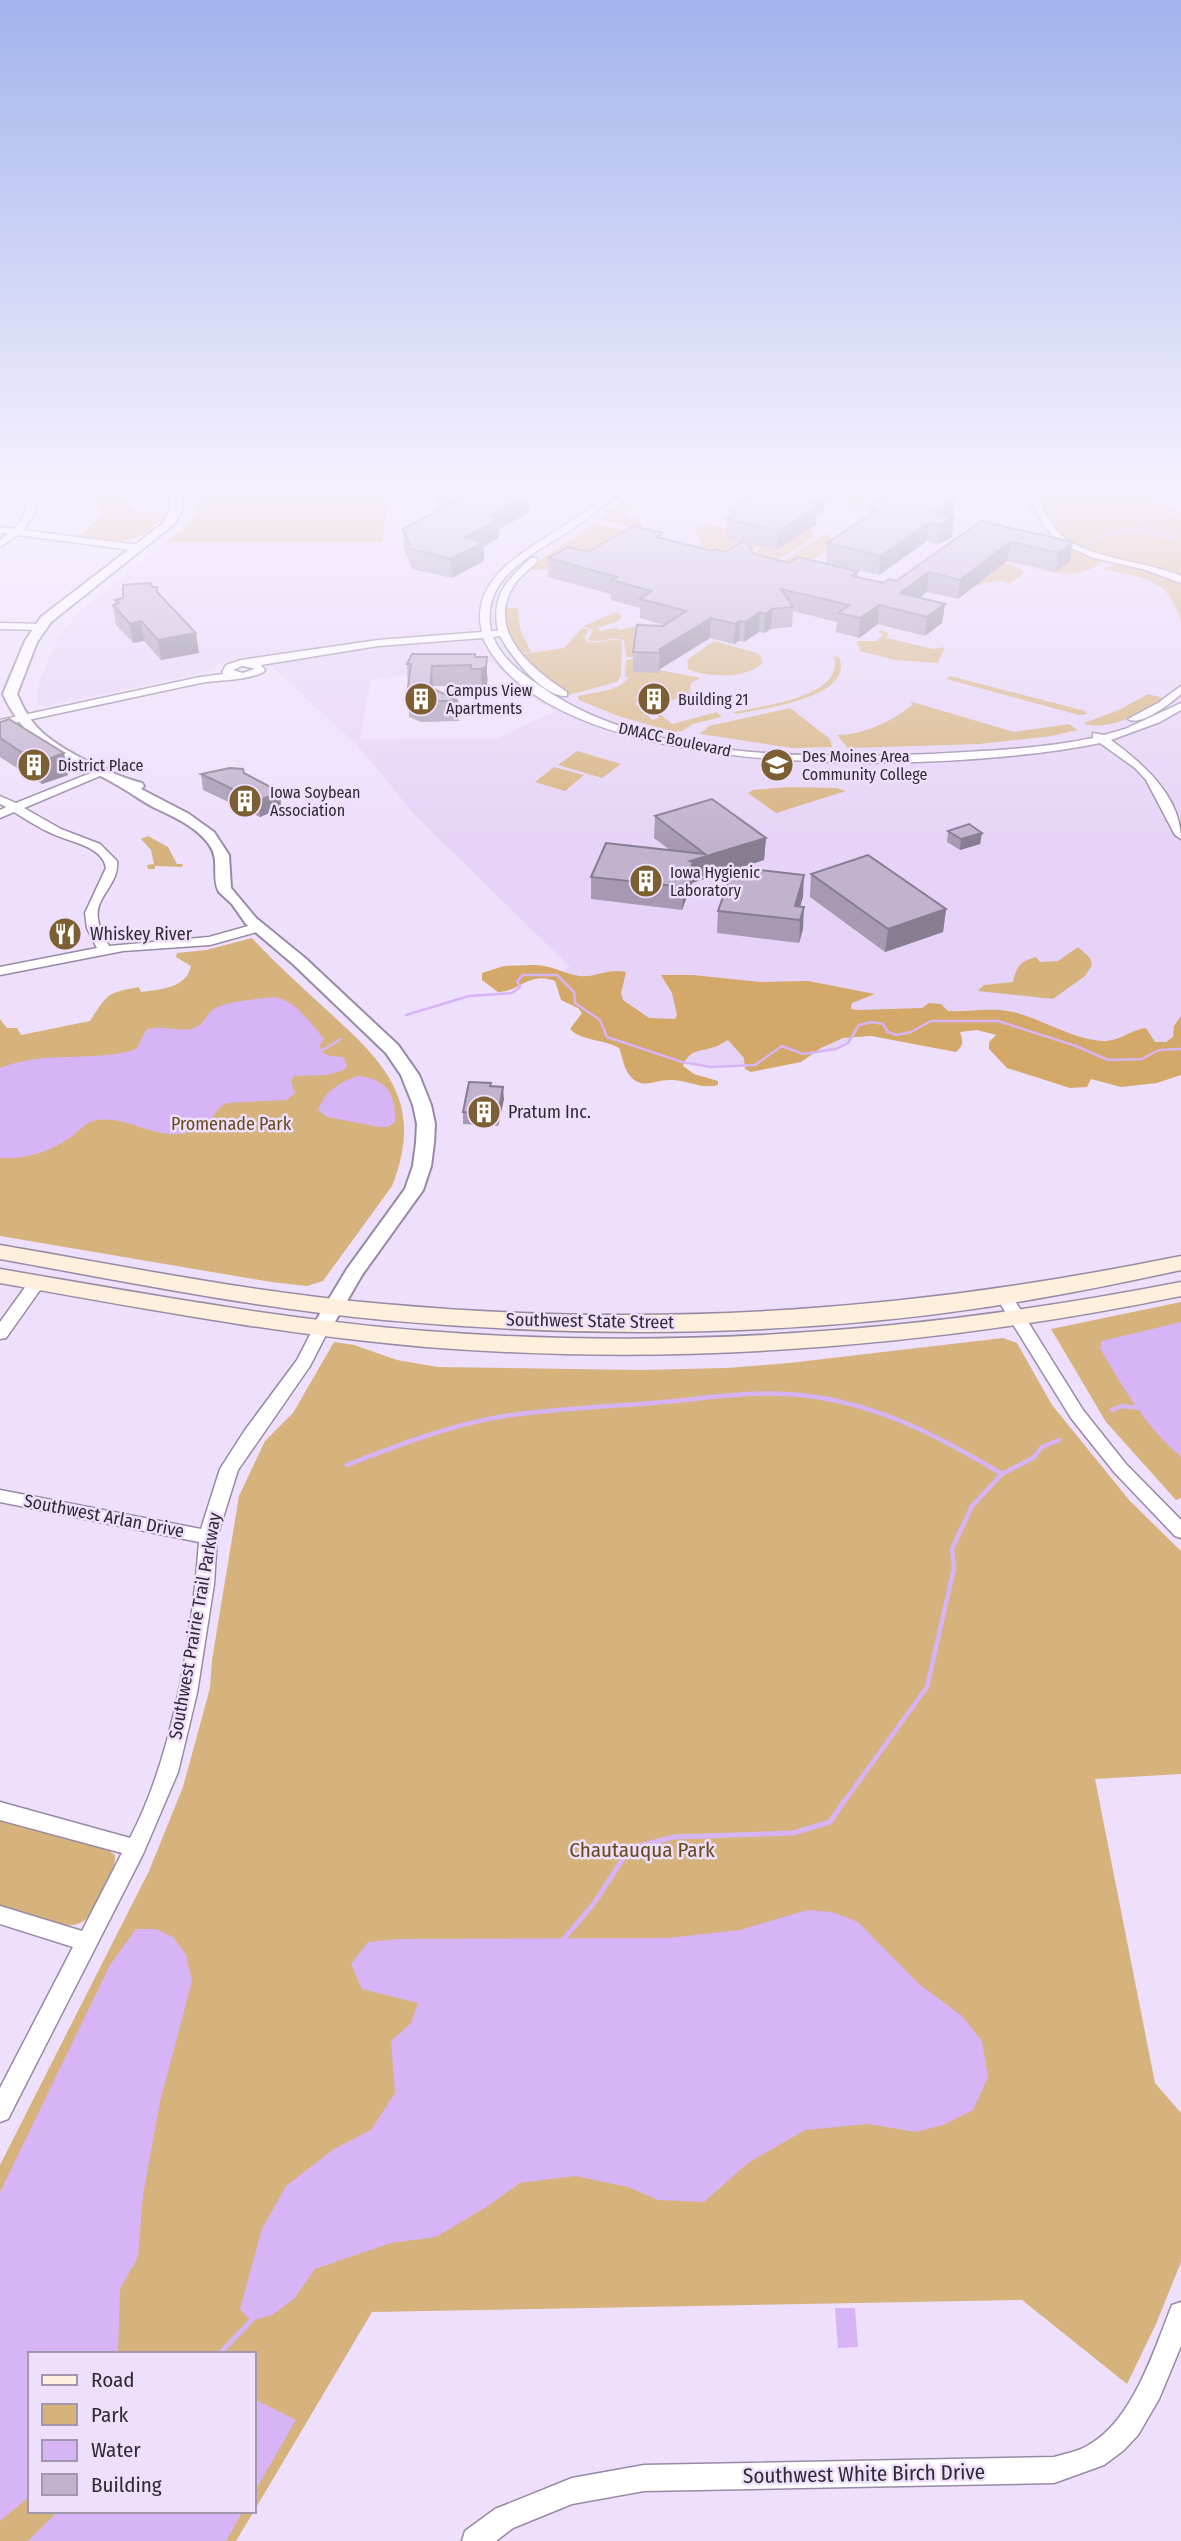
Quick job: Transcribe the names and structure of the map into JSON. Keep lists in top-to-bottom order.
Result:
{
  "streets": {
    "main road": ["Southwest State Street"],
    "street": [
      "DMACC Boulevard",
      "Southwest Arlan Drive",
      "Southwest Prairie Trail Parkway",
      "Southwest White Birch Drive"
    ]
  },
  "crossings": [
    ["Southwest State Street", "Southwest Prairie Trail Parkway"],
    ["Southwest Arlan Drive", "Southwest Prairie Trail Parkway"]
  ],
  "parks": ["Promenade Park", "Chautauqua Park"],
  "places": {
    "building": [
      "Campus View Apartments",
      "Building 21",
      "District Place",
      "Iowa Soybean Association",
      "Iowa Hygienic Laboratory",
      "Pratum Inc."
    ],
    "school or university": ["Des Moines Area Community College"],
    "restaurant": ["Whiskey River"]
  },
  "legend": [
    "Road",
    "Park",
    "Water",
    "Building"
  ]
}
